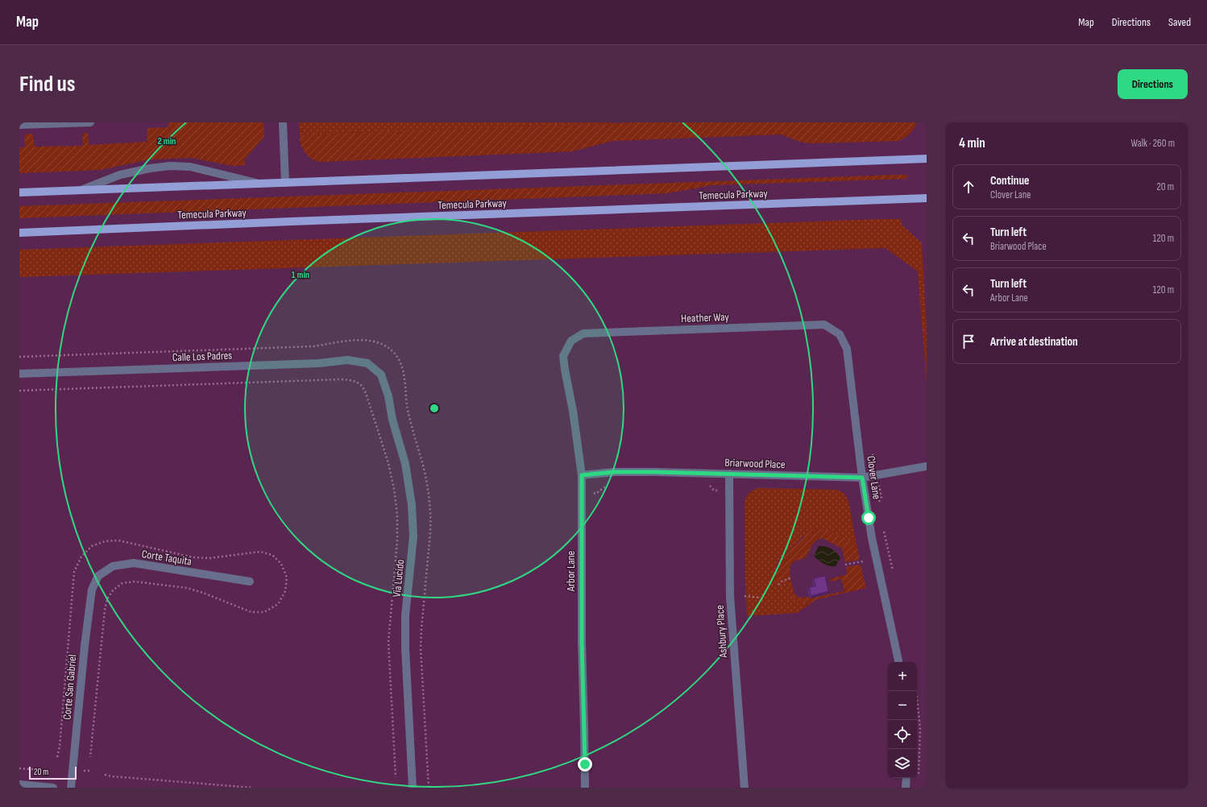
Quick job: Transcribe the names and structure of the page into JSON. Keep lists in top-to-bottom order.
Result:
{
  "streets": {
    "main road": ["Temecula Parkway"],
    "street": [
      "Heather Way",
      "Calle Los Padres",
      "Briarwood Place",
      "Clover Lane",
      "Corte Taquita",
      "Arbor Lane",
      "Via Lucido",
      "Ashbury Place",
      "Corte San Gabriel"
    ]
  },
  "crossings": [
    ["Heather Way", "Clover Lane"],
    ["Heather Way", "Arbor Lane"],
    ["Calle Los Padres", "Via Lucido"],
    ["Briarwood Place", "Clover Lane"],
    ["Briarwood Place", "Arbor Lane"],
    ["Briarwood Place", "Ashbury Place"],
    ["Corte Taquita", "Corte San Gabriel"]
  ],
  "scale_bar": "20 m",
  "page": {
    "header": "Map",
    "nav": ["Map", "Directions", "Saved"],
    "buttons": "Directions",
    "title": "Find us",
    "heading": ["4 min", "Walk · 260 m"],
    "list": [
      ["Continue", "Clover Lane", "20 m"],
      ["Turn left", "Briarwood Place", "120 m"],
      ["Turn left", "Arbor Lane", "120 m"],
      "Arrive at destination"
    ],
    "map_buttons": ["+", "−"],
    "scale": "20 m"
  },
  "rings": ["2 min", "1 min"]
}
